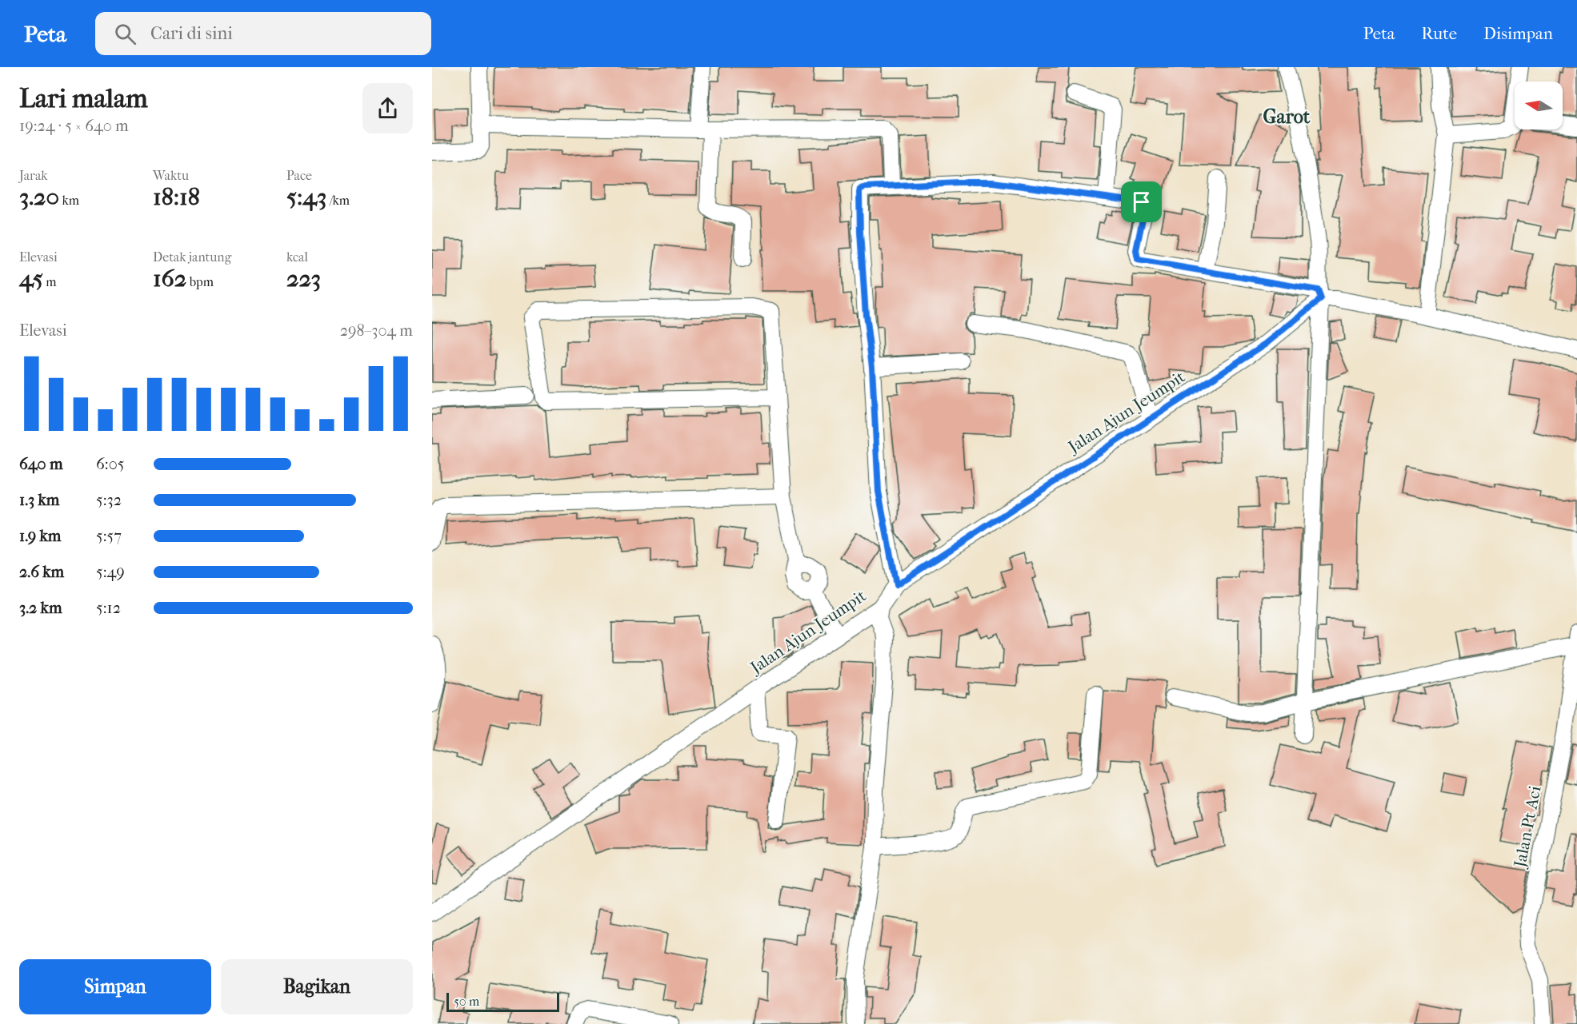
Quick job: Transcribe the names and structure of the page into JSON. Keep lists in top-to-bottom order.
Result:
{
  "streets": {
    "street": ["Jalan Ajun Jeumpit", "Jalan Pt Aci"]
  },
  "districts": ["Garot"],
  "scale_bar": "50 m",
  "north": "left",
  "page": {
    "header": "Peta",
    "search": "Cari di sini",
    "nav": ["Peta", "Rute", "Disimpan"],
    "heading": ["Lari malam", "19:24 · 5 × 640 m"],
    "stats": [
      ["Jarak", "3.20 km"],
      ["Waktu", "18:18"],
      ["Pace", "5:43 /km"],
      ["Elevasi", "45 m"],
      ["Detak jantung", "162 bpm"],
      ["kcal", "223"]
    ],
    "chart": ["Elevasi", "298–304 m"],
    "list": [
      {
        "name": "640 m",
        "note": "6:05"
      },
      {
        "name": "1.3 km",
        "note": "5:32"
      },
      {
        "name": "1.9 km",
        "note": "5:57"
      },
      {
        "name": "2.6 km",
        "note": "5:49"
      },
      {
        "name": "3.2 km",
        "note": "5:12"
      }
    ],
    "buttons": ["Simpan", "Bagikan"],
    "scale": "50 m"
  }
}
